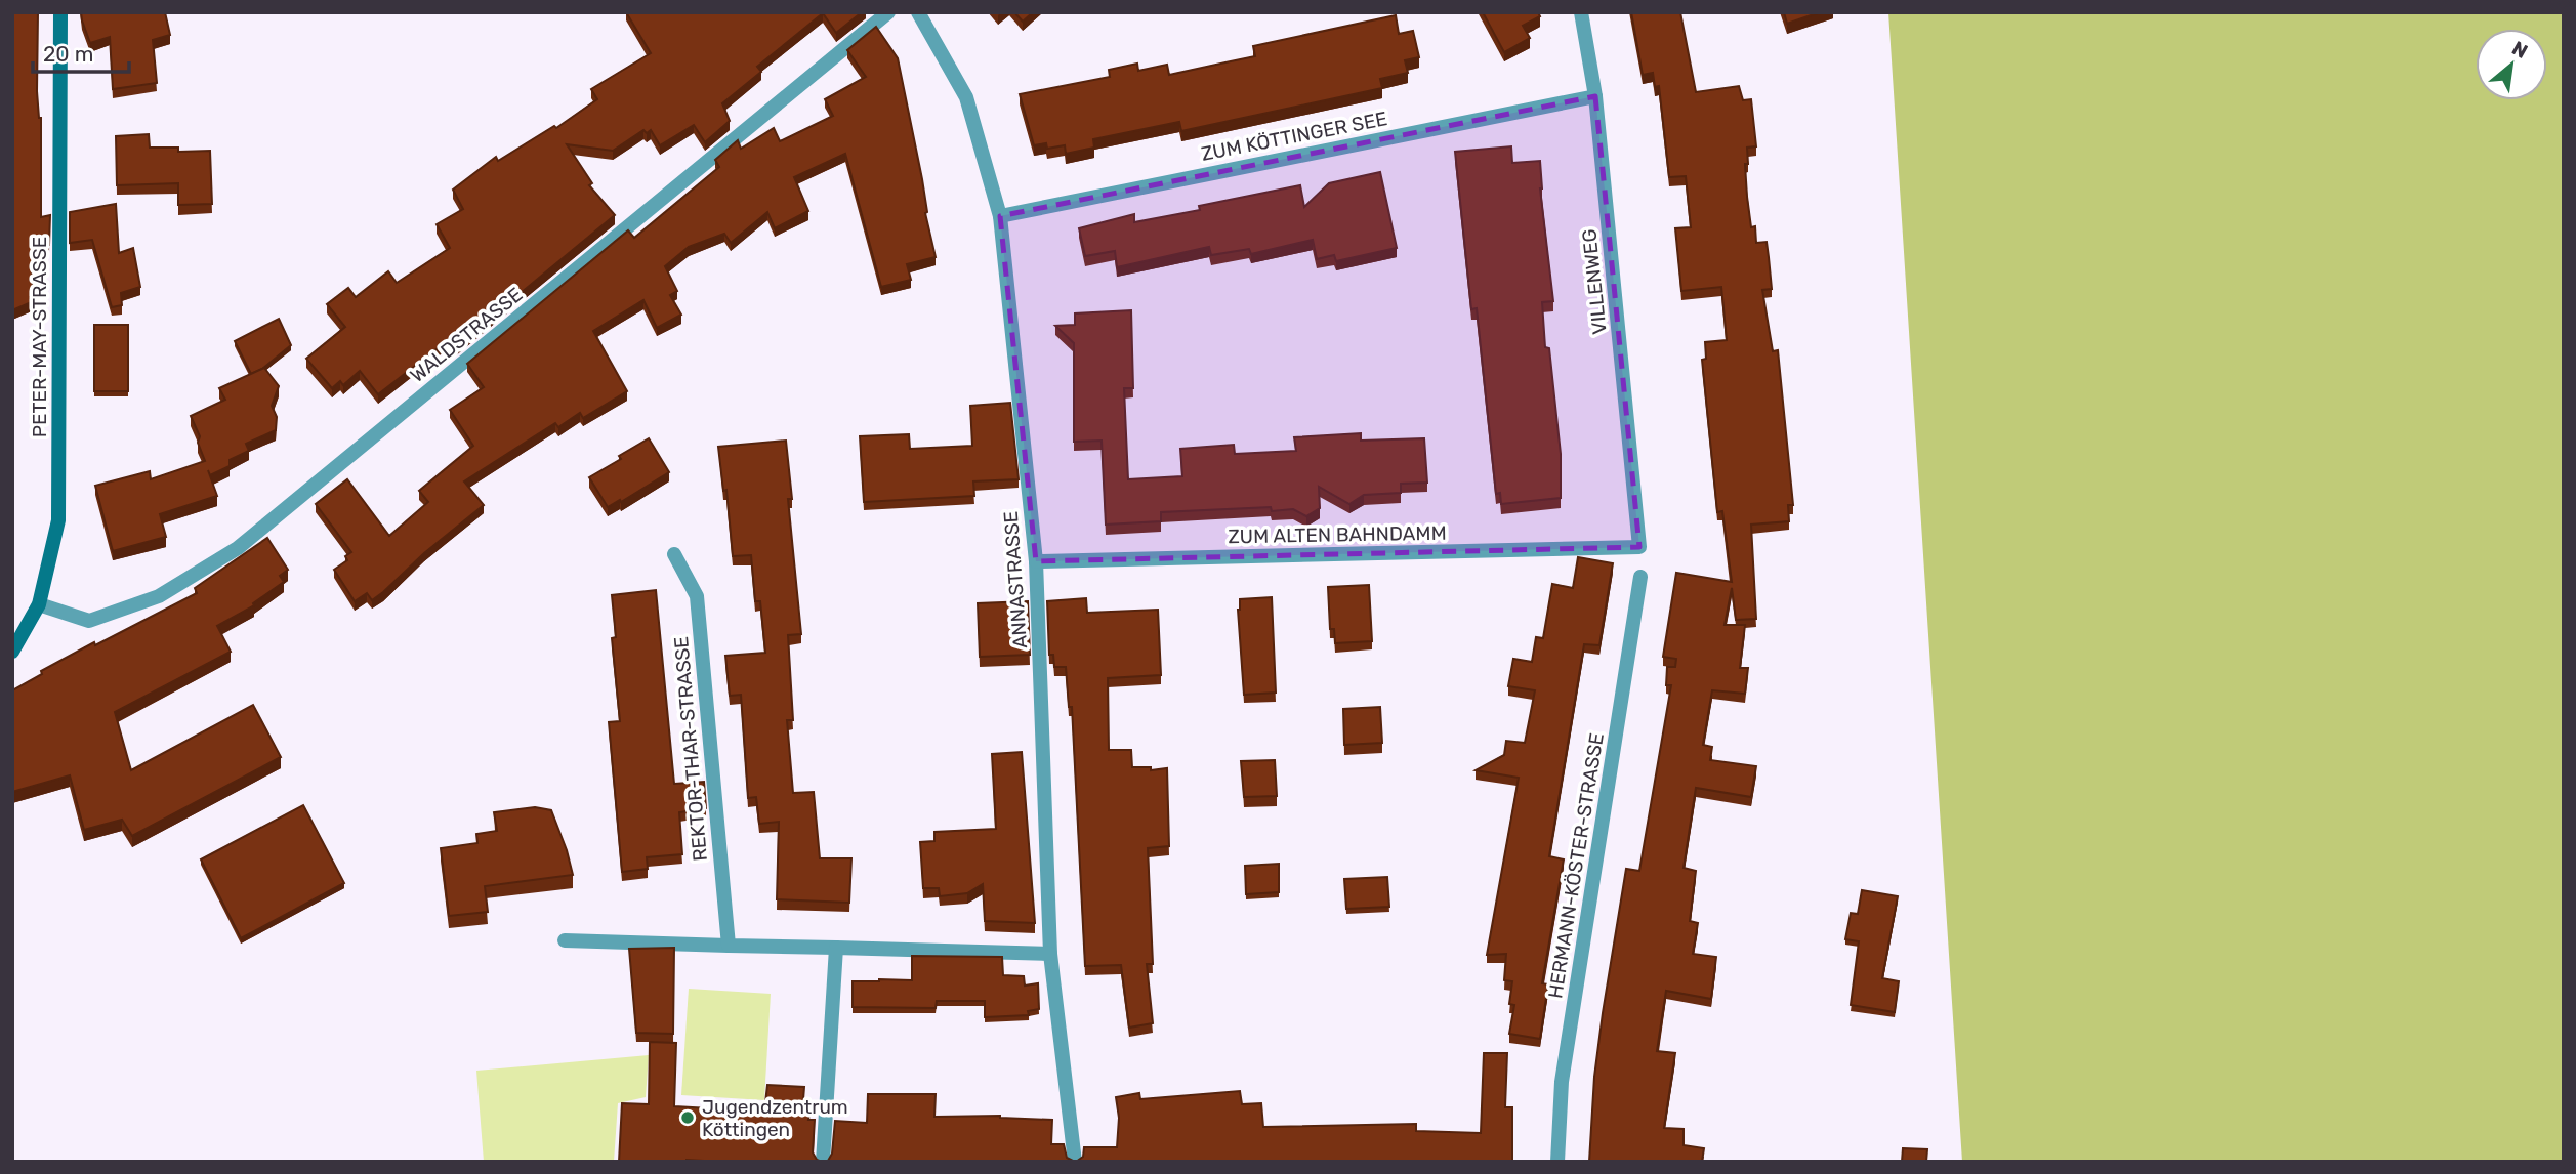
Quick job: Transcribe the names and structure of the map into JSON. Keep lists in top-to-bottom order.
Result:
{
  "streets": {
    "main road": ["PETER-MAY-STRASSE"],
    "street": [
      "ZUM KÖTTINGER SEE",
      "VILLENWEG",
      "WALDSTRASSE",
      "ZUM ALTEN BAHNDAMM",
      "ANNASTRASSE",
      "REKTOR-THAR-STRASSE",
      "HERMANN-KÖSTER-STRASSE"
    ]
  },
  "crossings": [
    ["ZUM KÖTTINGER SEE", "VILLENWEG"],
    ["ZUM KÖTTINGER SEE", "ANNASTRASSE"],
    ["VILLENWEG", "ZUM ALTEN BAHNDAMM"],
    ["WALDSTRASSE", "PETER-MAY-STRASSE"],
    ["ZUM ALTEN BAHNDAMM", "ANNASTRASSE"]
  ],
  "places": ["Jugendzentrum Köttingen"],
  "scale_bar": "20 m",
  "north": "top right"
}
